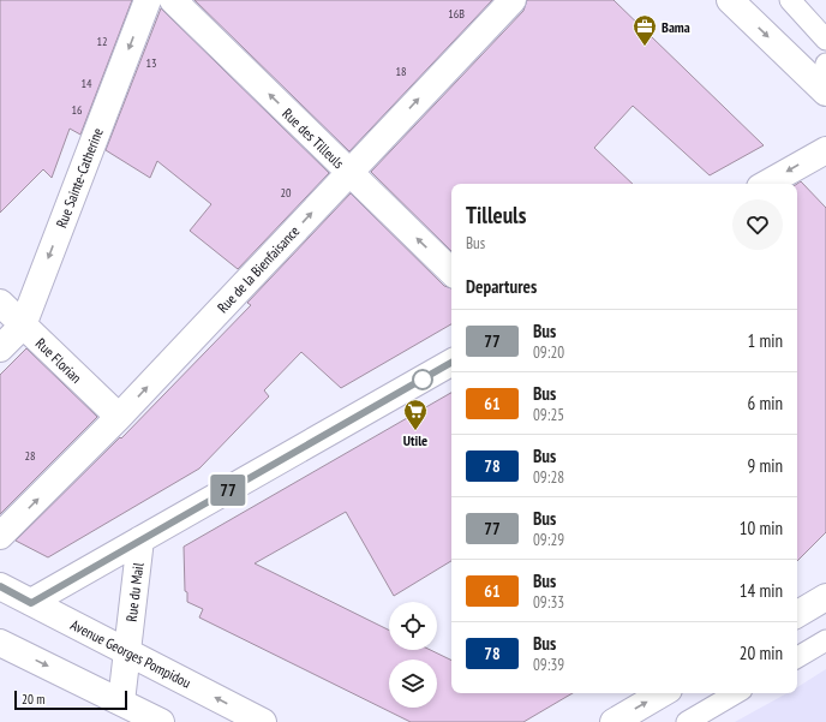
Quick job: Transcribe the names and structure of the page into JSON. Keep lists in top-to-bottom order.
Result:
{
  "streets": {
    "street": [
      "Rue des Tilleuls",
      "Rue Sainte-Catherine",
      "Rue de la Bienfaisance",
      "Rue Florian",
      "Rue du Mail",
      "Avenue Georges Pompidou"
    ]
  },
  "crossings": [
    ["Rue des Tilleuls", "Rue de la Bienfaisance"],
    ["Rue Sainte-Catherine", "Rue Florian"],
    ["Rue de la Bienfaisance", "Rue Florian"],
    ["Rue du Mail", "Avenue Georges Pompidou"]
  ],
  "one_way": ["Rue des Tilleuls", "Rue Sainte-Catherine", "Rue de la Bienfaisance"],
  "places": {
    "office": ["Bama"],
    "supermarket": ["Utile"]
  },
  "lines": ["bus line 77"],
  "house_numbers": [
    "16B",
    "12",
    "13",
    "18",
    "14",
    "16",
    "20",
    "28"
  ],
  "scale_bar": "20 m",
  "page": {
    "on_map": "77",
    "heading": [
      ["Tilleuls", "Bus"],
      "Departures"
    ],
    "list": [
      {
        "mark": "77",
        "name": "Bus",
        "note": "09:20",
        "value": "1 min"
      },
      {
        "mark": "61",
        "name": "Bus",
        "note": "09:25",
        "value": "6 min"
      },
      {
        "mark": "78",
        "name": "Bus",
        "note": "09:28",
        "value": "9 min"
      },
      {
        "mark": "77",
        "name": "Bus",
        "note": "09:29",
        "value": "10 min"
      },
      {
        "mark": "61",
        "name": "Bus",
        "note": "09:33",
        "value": "14 min"
      },
      {
        "mark": "78",
        "name": "Bus",
        "note": "09:39",
        "value": "20 min"
      }
    ],
    "scale": "20 m"
  }
}
